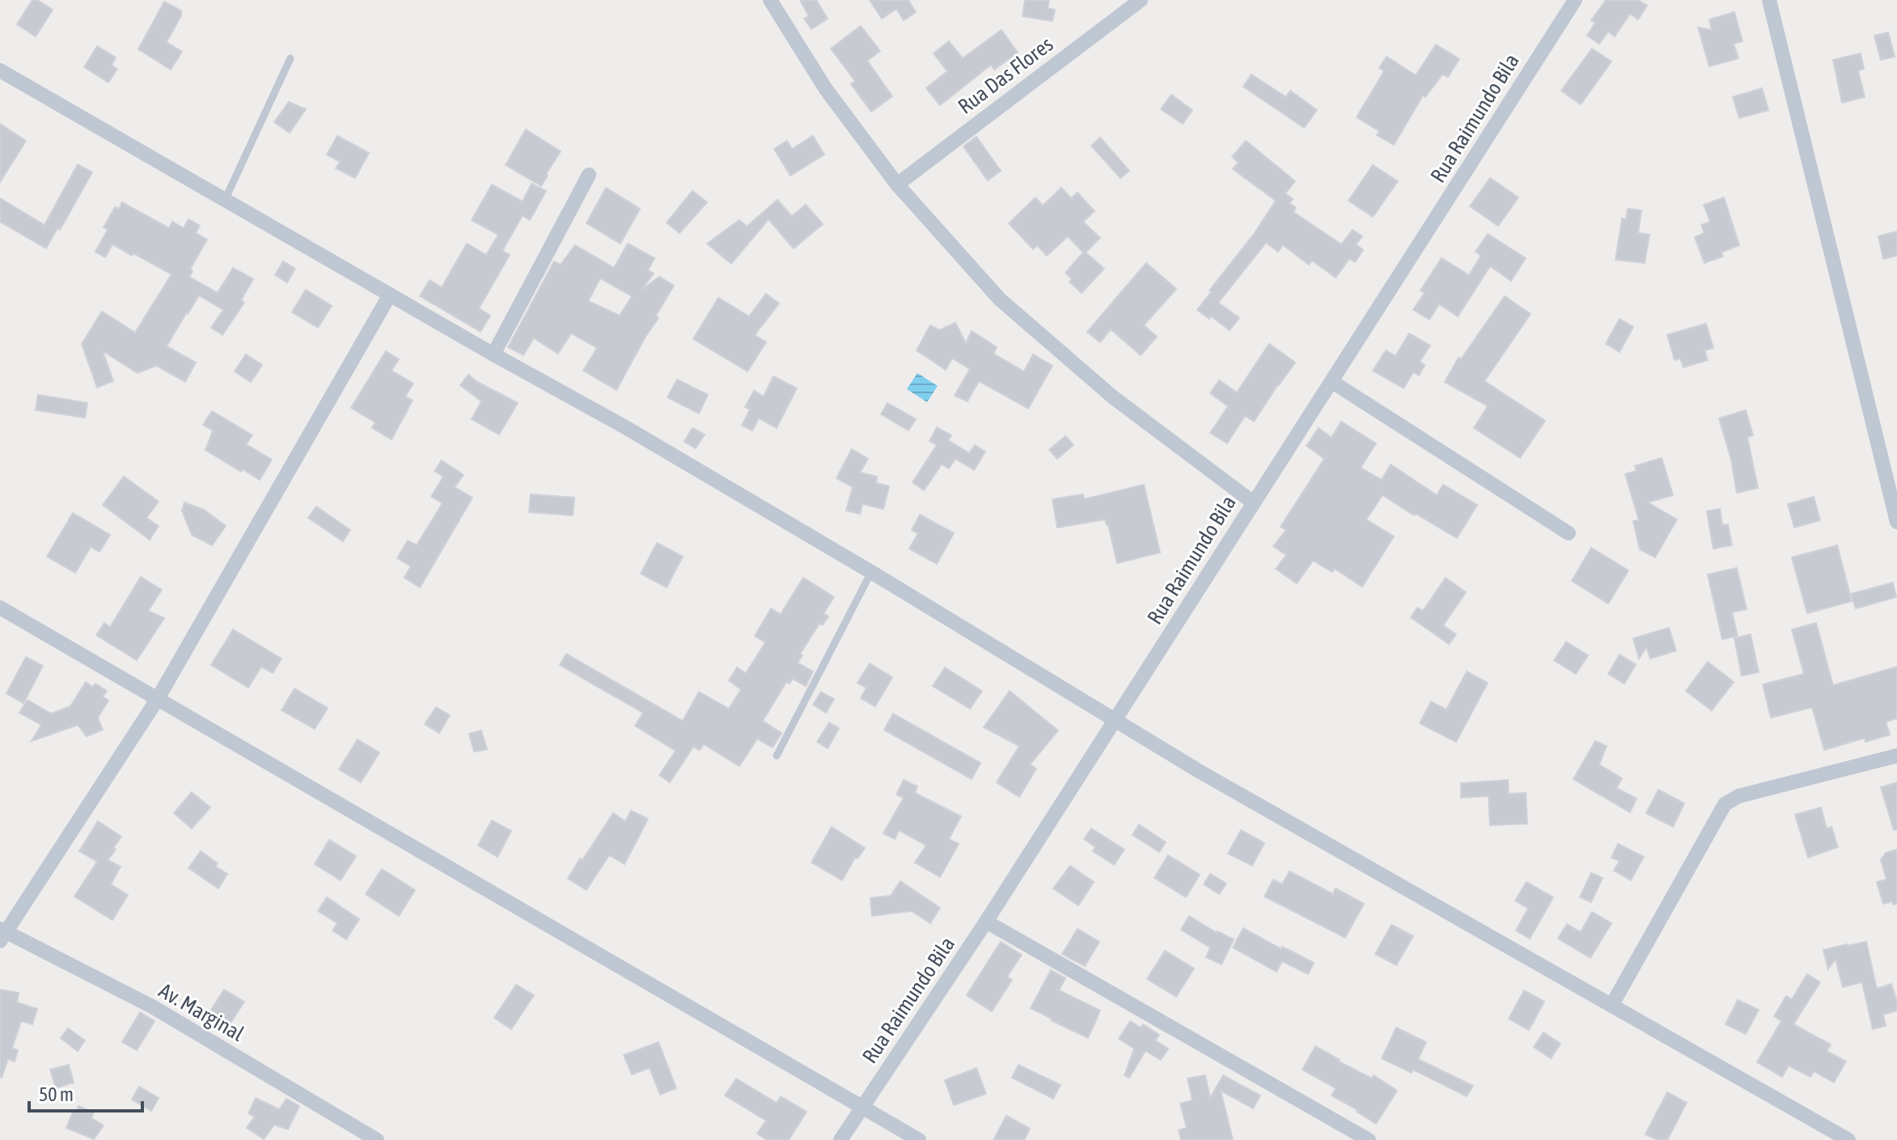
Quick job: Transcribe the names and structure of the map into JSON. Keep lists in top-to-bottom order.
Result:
{
  "streets": {
    "street": ["Rua Das Flores", "Rua Raimundo Bila", "Av. Marginal"]
  },
  "scale_bar": "50 m"
}
